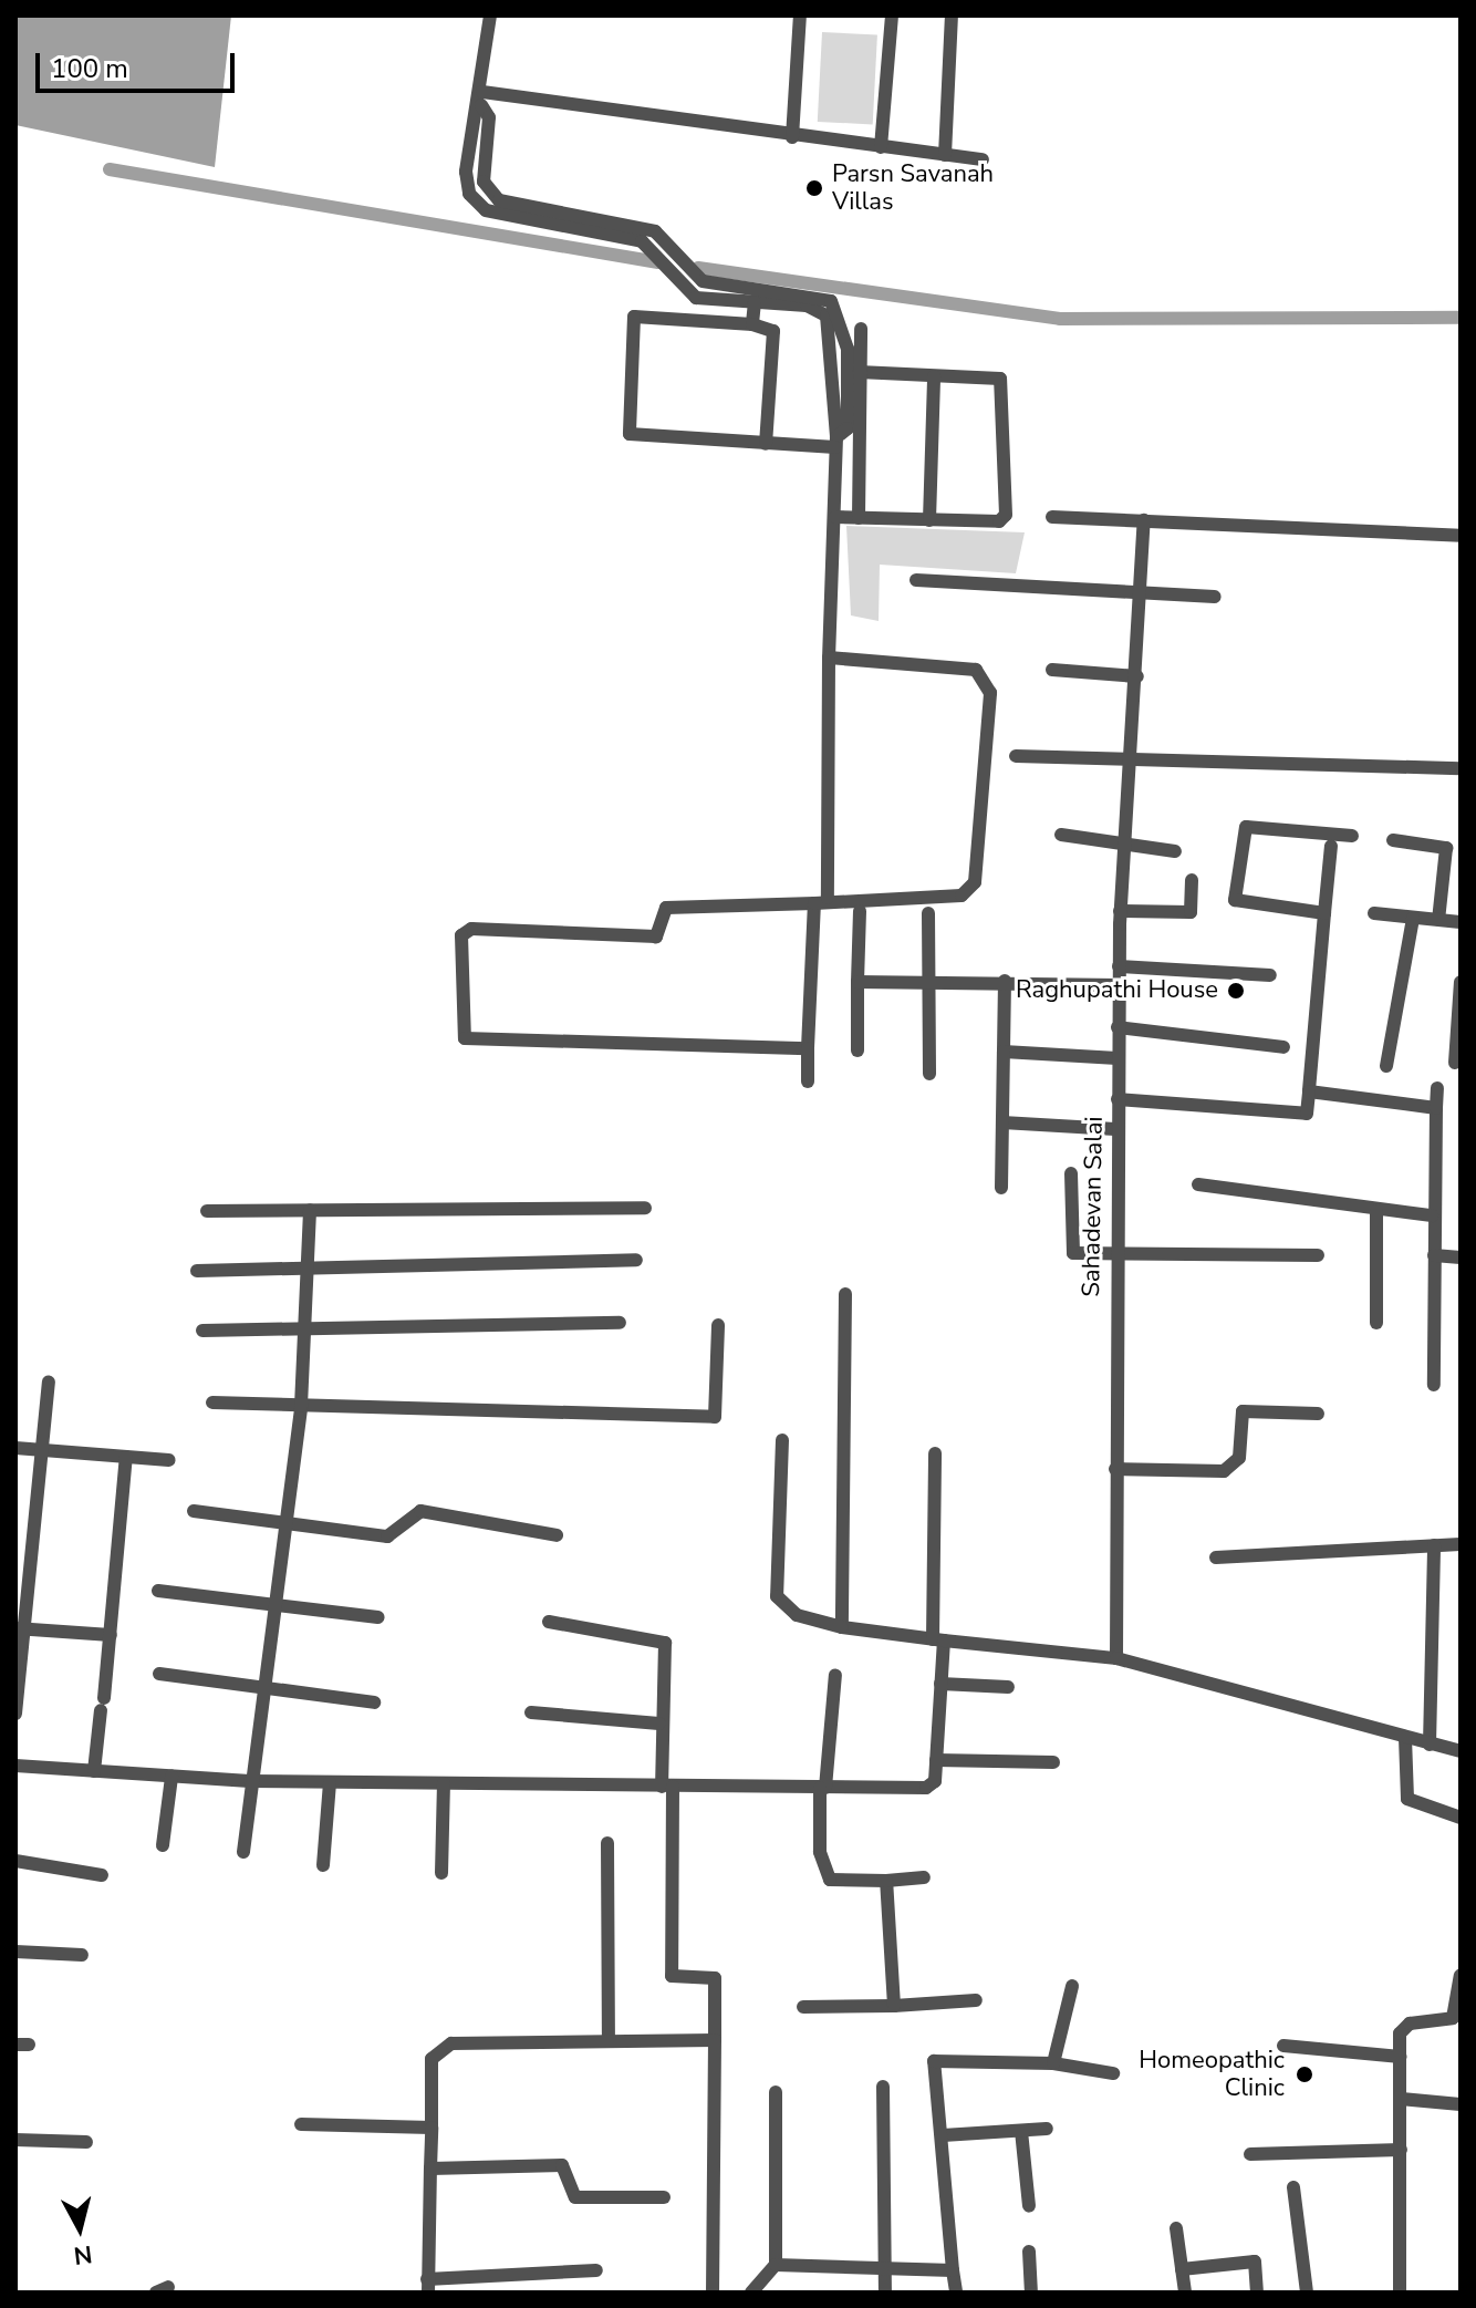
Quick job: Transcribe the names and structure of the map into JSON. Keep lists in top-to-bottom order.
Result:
{
  "streets": {
    "street": ["Sahadevan Salai"]
  },
  "places": ["Parsn Savanah Villas", "Raghupathi House", "Homeopathic Clinic"],
  "scale_bar": "100 m",
  "north": "bottom"
}
